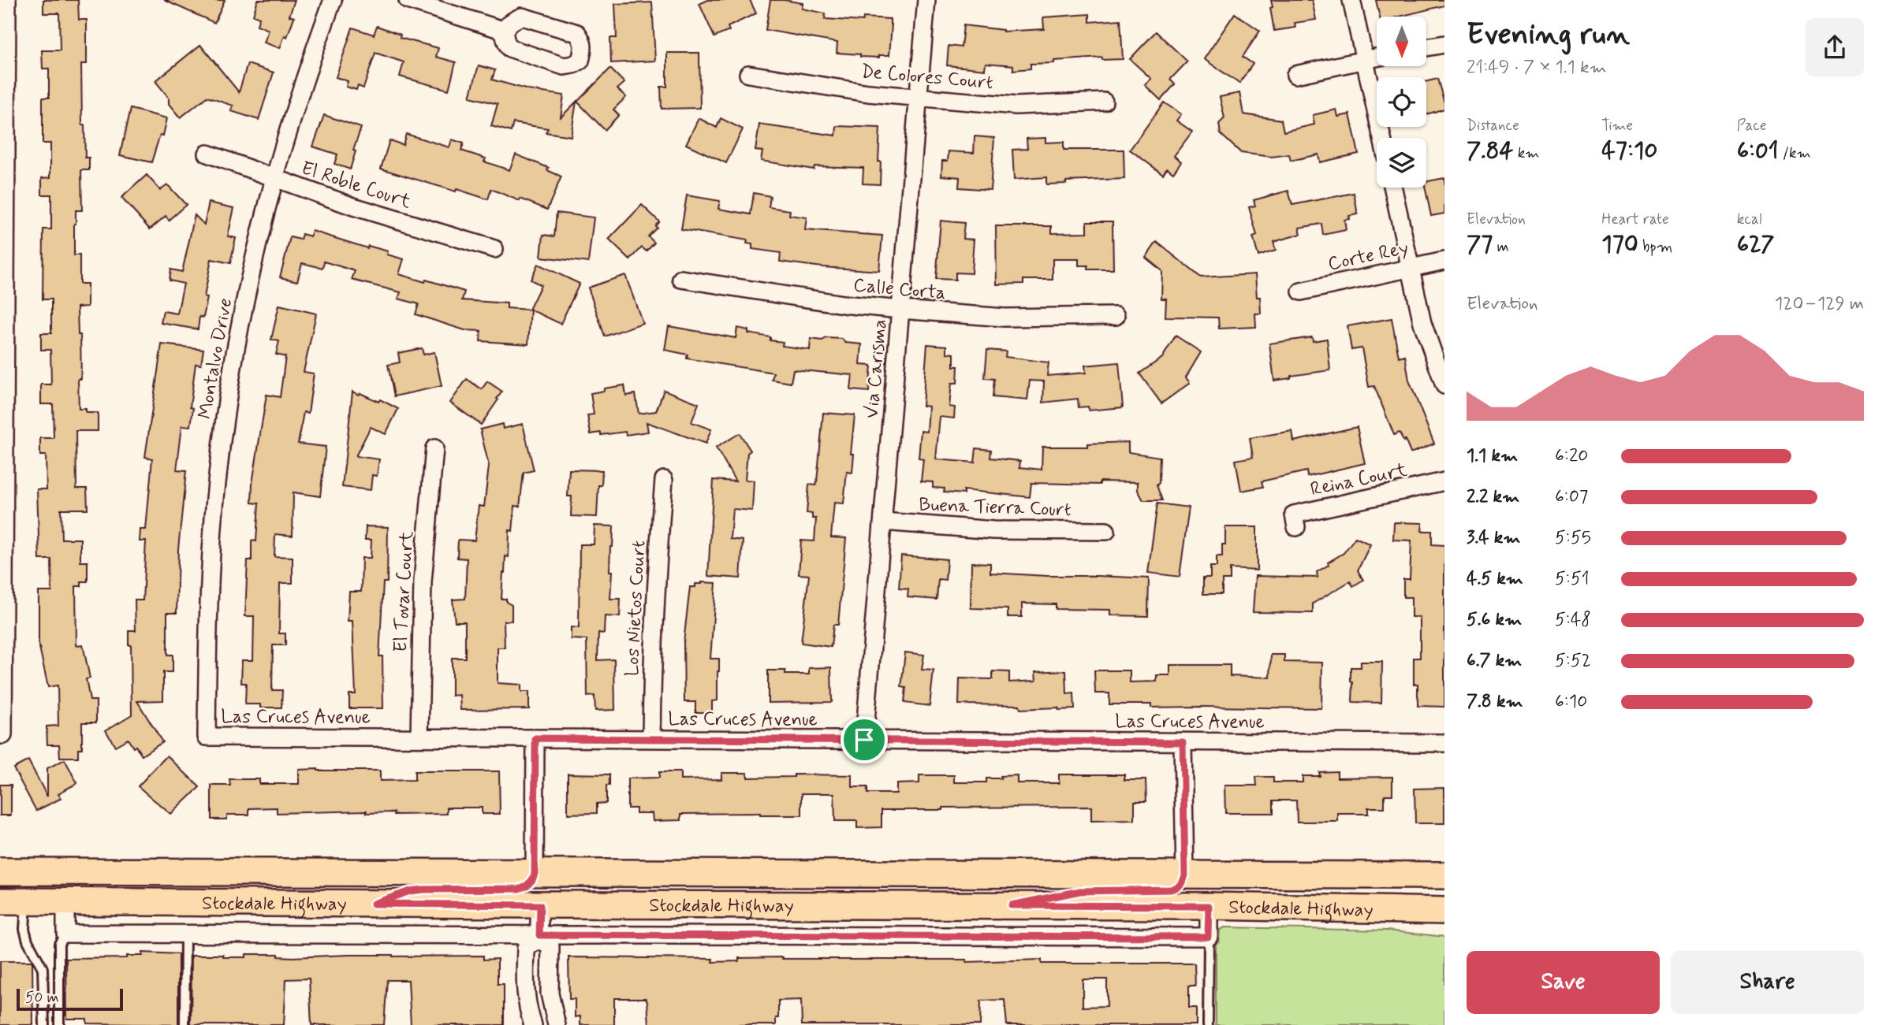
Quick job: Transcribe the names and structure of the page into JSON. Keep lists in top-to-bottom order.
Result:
{
  "streets": {
    "main road": ["Stockdale Highway"],
    "street": [
      "De Colores Court",
      "El Roble Court",
      "Corte Rey",
      "Calle Corta",
      "Montalvo Drive",
      "Via Carisma",
      "Reina Court",
      "Buena Tierra Court",
      "El Tovar Court",
      "Los Nietos Court",
      "Las Cruces Avenue"
    ]
  },
  "crossings": [
    ["De Colores Court", "Via Carisma"],
    ["El Roble Court", "Montalvo Drive"],
    ["Calle Corta", "Via Carisma"],
    ["Montalvo Drive", "Las Cruces Avenue"],
    ["Via Carisma", "Buena Tierra Court"],
    ["Via Carisma", "Las Cruces Avenue"],
    ["El Tovar Court", "Las Cruces Avenue"],
    ["Los Nietos Court", "Las Cruces Avenue"]
  ],
  "scale_bar": "50 m",
  "north": "bottom",
  "page": {
    "heading": ["Evening run", "21:49 · 7 × 1.1 km"],
    "stats": [
      ["Distance", "7.84 km"],
      ["Time", "47:10"],
      ["Pace", "6:01 /km"],
      ["Elevation", "77 m"],
      ["Heart rate", "170 bpm"],
      ["kcal", "627"]
    ],
    "chart": ["Elevation", "120–129 m"],
    "list": [
      {
        "name": "1.1 km",
        "note": "6:20"
      },
      {
        "name": "2.2 km",
        "note": "6:07"
      },
      {
        "name": "3.4 km",
        "note": "5:55"
      },
      {
        "name": "4.5 km",
        "note": "5:51"
      },
      {
        "name": "5.6 km",
        "note": "5:48"
      },
      {
        "name": "6.7 km",
        "note": "5:52"
      },
      {
        "name": "7.8 km",
        "note": "6:10"
      }
    ],
    "buttons": ["Save", "Share"],
    "scale": "50 m"
  }
}
